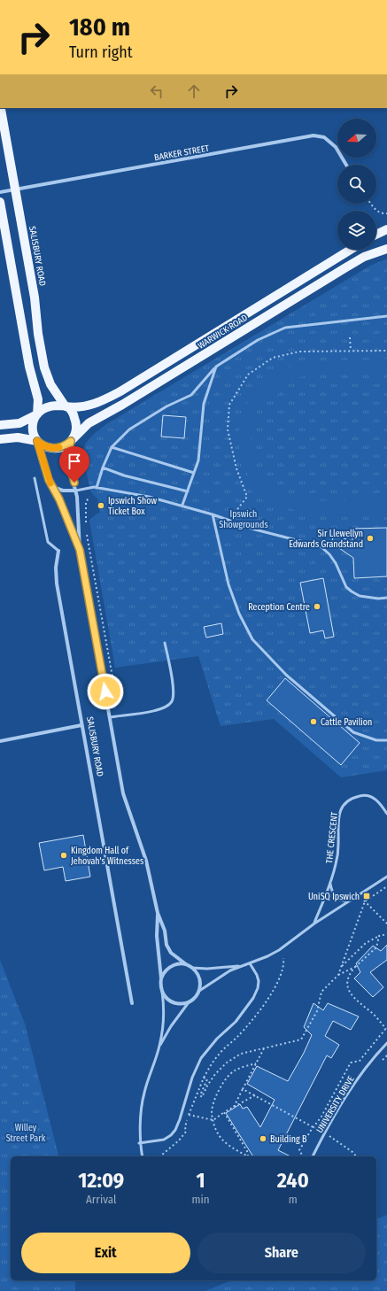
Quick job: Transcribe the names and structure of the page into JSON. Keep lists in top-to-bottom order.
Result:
{
  "streets": {
    "main road": ["SALISBURY ROAD", "WARWICK ROAD"],
    "street": ["BARKER STREET"],
    "lane": ["THE CRESCENT", "UNIVERSITY DRIVE"]
  },
  "crossings": [
    ["BARKER STREET", "SALISBURY ROAD"],
    ["SALISBURY ROAD", "WARWICK ROAD"]
  ],
  "parks": ["Ipswich Showgrounds", "Willey Street Park"],
  "places": {
    "other": [
      "Ipswich Show Ticket Box",
      "Sir Llewellyn Edwards Grandstand",
      "Reception Centre",
      "Cattle Pavilion",
      "Kingdom Hall of Jehovah's Witnesses",
      "Building B"
    ],
    "transit": ["UniSQ Ipswich"]
  },
  "north": "left",
  "page": {
    "turn": ["180 m", "Turn right"],
    "eta": [
      "12:09",
      "Arrival",
      "1",
      "min",
      "240",
      "m"
    ],
    "buttons": ["Exit", "Share"]
  }
}
